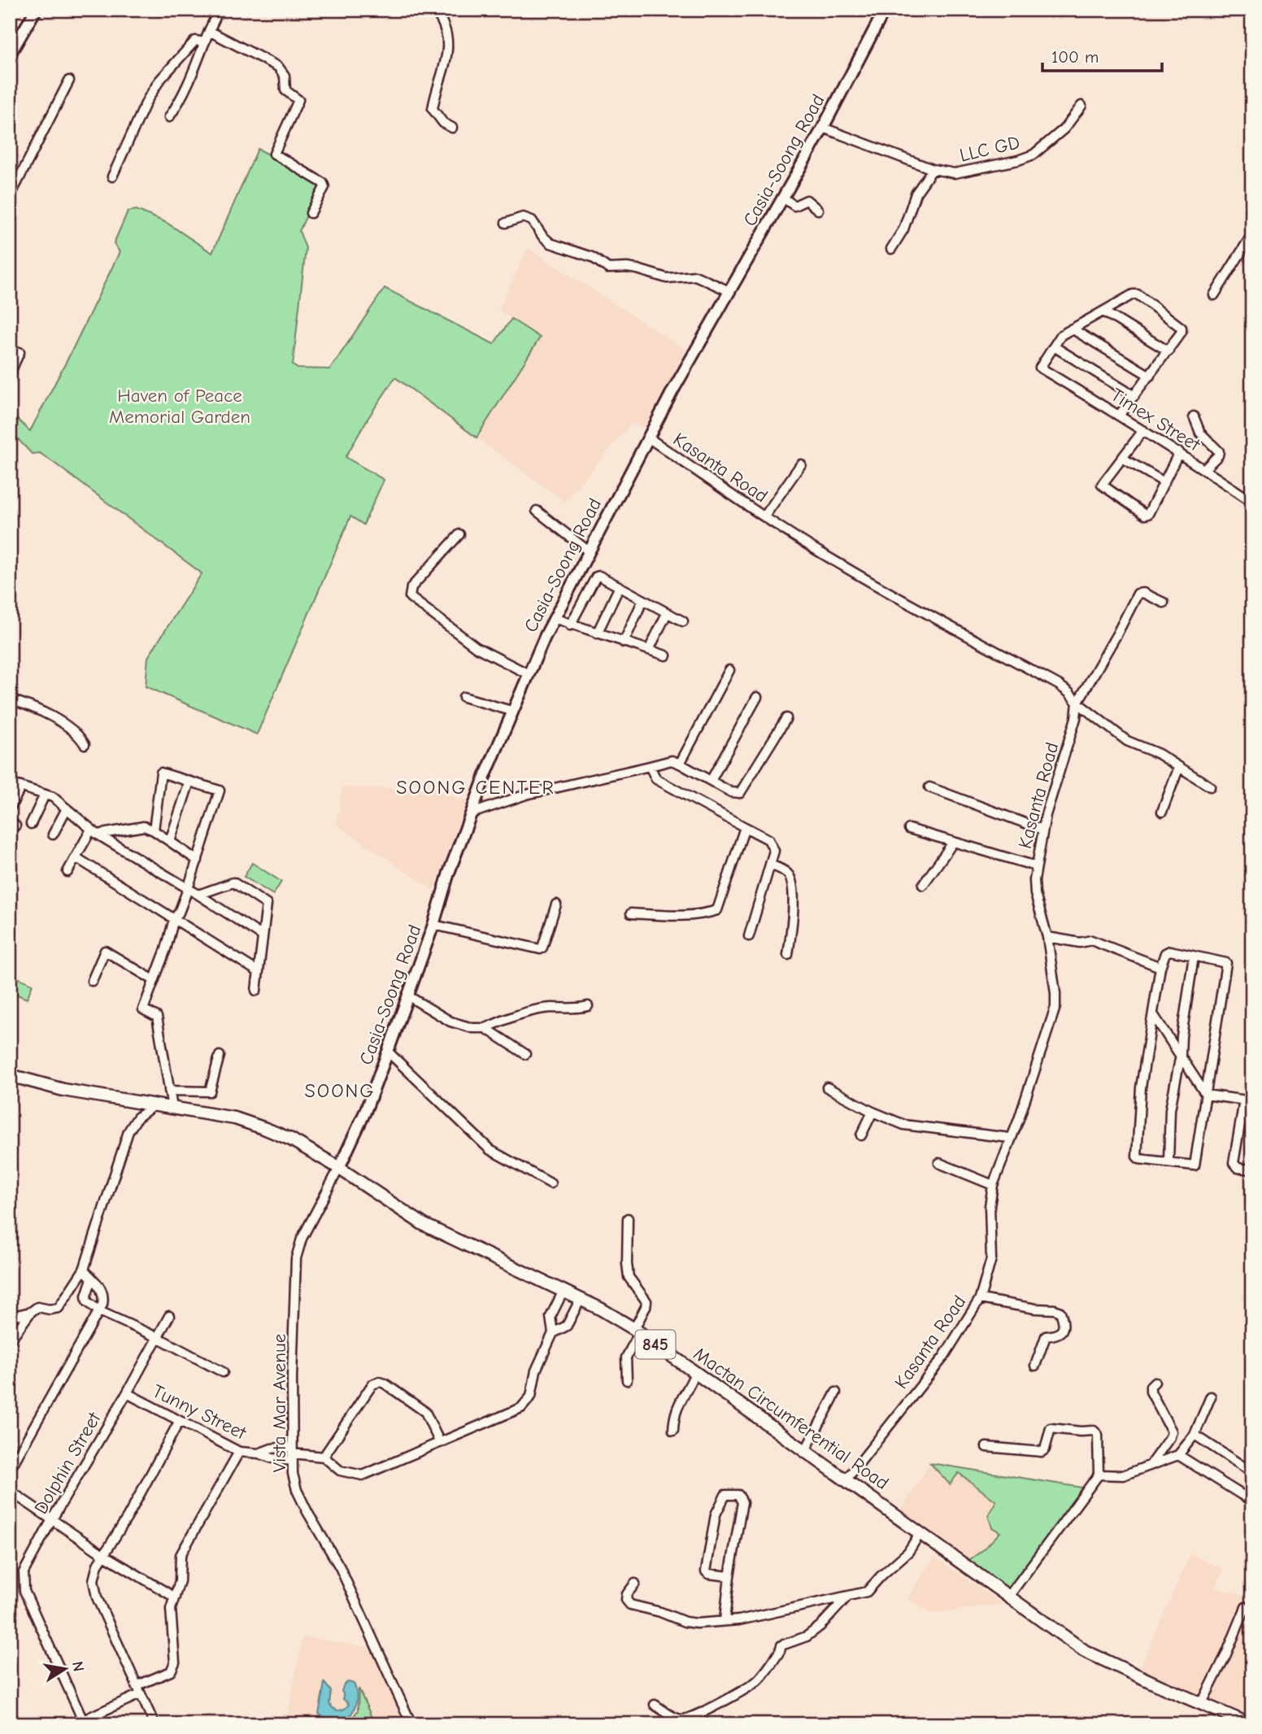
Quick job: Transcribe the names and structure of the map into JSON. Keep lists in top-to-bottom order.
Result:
{
  "streets": {
    "main road": ["845", "Mactan Circumferential Road"],
    "street": [
      "LLC GD",
      "Casia-Soong Road",
      "Timex Street",
      "Kasanta Road",
      "Vista Mar Avenue",
      "Tunny Street",
      "Dolphin Street"
    ]
  },
  "crossings": [
    ["LLC GD", "Casia-Soong Road"],
    ["Casia-Soong Road", "Kasanta Road"],
    ["Casia-Soong Road", "Vista Mar Avenue"],
    ["Casia-Soong Road", "Mactan Circumferential Road"],
    ["Kasanta Road", "Mactan Circumferential Road"],
    ["Vista Mar Avenue", "Tunny Street"],
    ["Vista Mar Avenue", "Mactan Circumferential Road"],
    ["Tunny Street", "Dolphin Street"]
  ],
  "districts": ["SOONG CENTER", "SOONG"],
  "parks": ["Haven of Peace Memorial Garden"],
  "scale_bar": "100 m",
  "north": "right"
}
